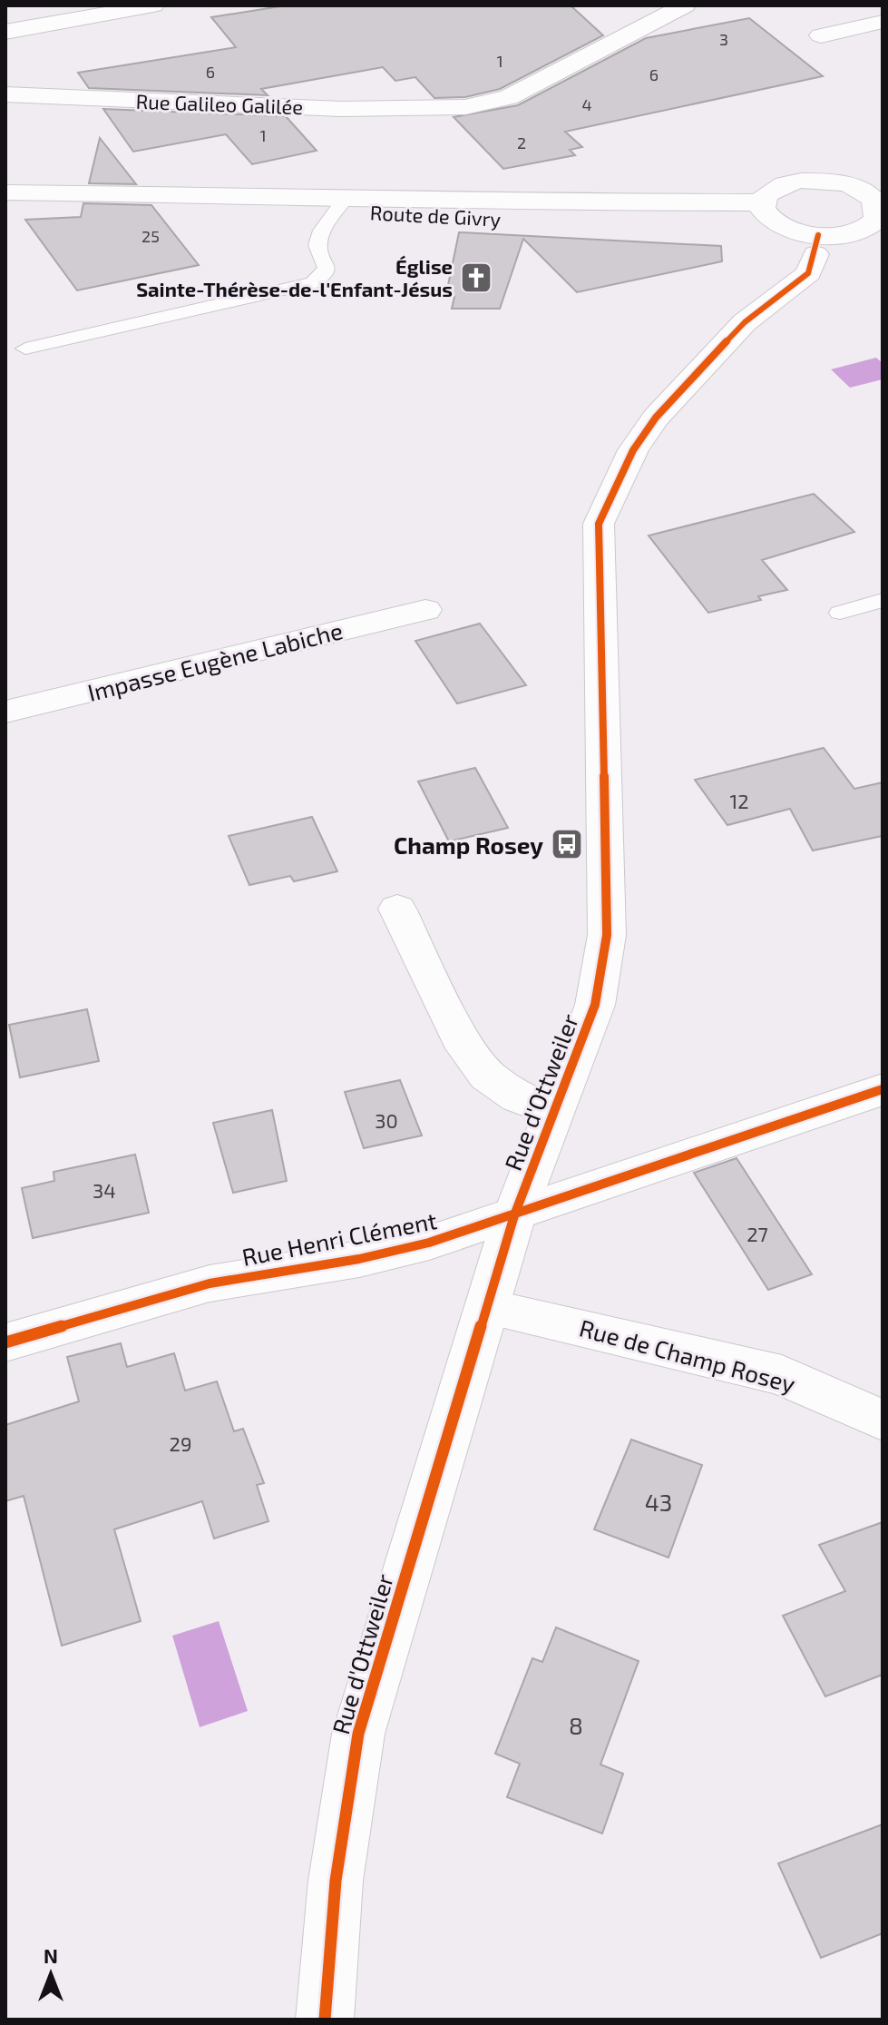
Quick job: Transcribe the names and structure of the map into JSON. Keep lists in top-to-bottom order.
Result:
{
  "streets": {
    "street": [
      "Rue Galileo Galilée",
      "Route de Givry",
      "Impasse Eugène Labiche",
      "Rue d'Ottweiler",
      "Rue Henri Clément",
      "Rue de Champ Rosey"
    ]
  },
  "crossings": [
    ["Rue d'Ottweiler", "Rue Henri Clément"],
    ["Rue d'Ottweiler", "Rue de Champ Rosey"]
  ],
  "places": {
    "church": ["Église Sainte-Thérèse-de-l'Enfant-Jésus"],
    "bus stop": ["Champ Rosey"]
  },
  "house_numbers": [
    "3",
    "1",
    "6",
    "6",
    "4",
    "1",
    "2",
    "25",
    "12",
    "30",
    "34",
    "27",
    "29",
    "43",
    "8"
  ],
  "north": "top"
}
